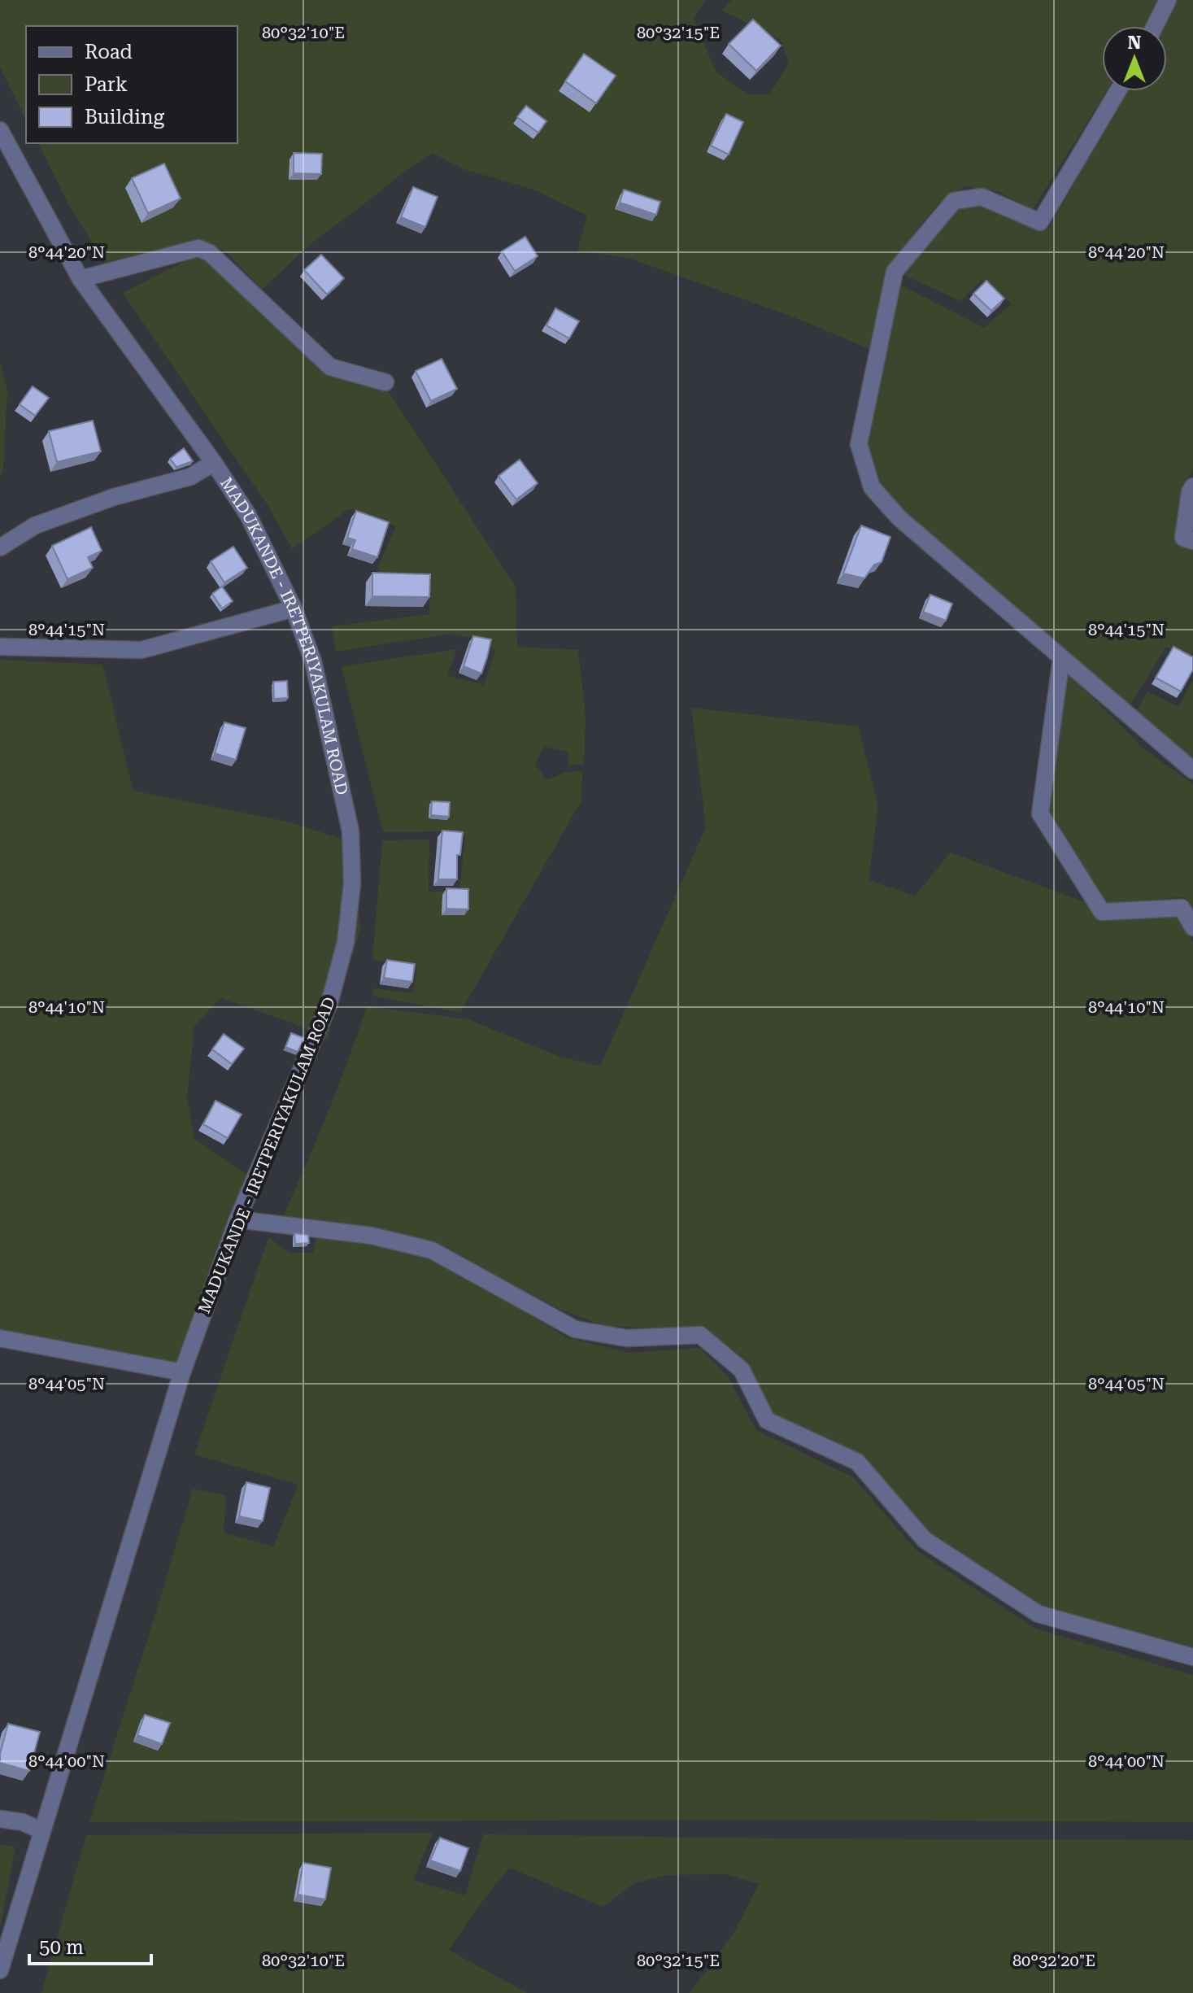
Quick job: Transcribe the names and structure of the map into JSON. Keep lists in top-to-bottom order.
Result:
{
  "streets": {
    "street": ["MADUKANDE - IRETPERIYAKULAM ROAD"]
  },
  "legend": ["Road", "Park", "Building"],
  "scale_bar": "50 m",
  "north": "top",
  "coordinates": [
    "80°32'10\"E",
    "80°32'15\"E",
    "8°44'20\"N",
    "8°44'15\"N",
    "8°44'10\"N",
    "8°44'05\"N",
    "8°44'00\"N",
    "80°32'20\"E"
  ]
}
